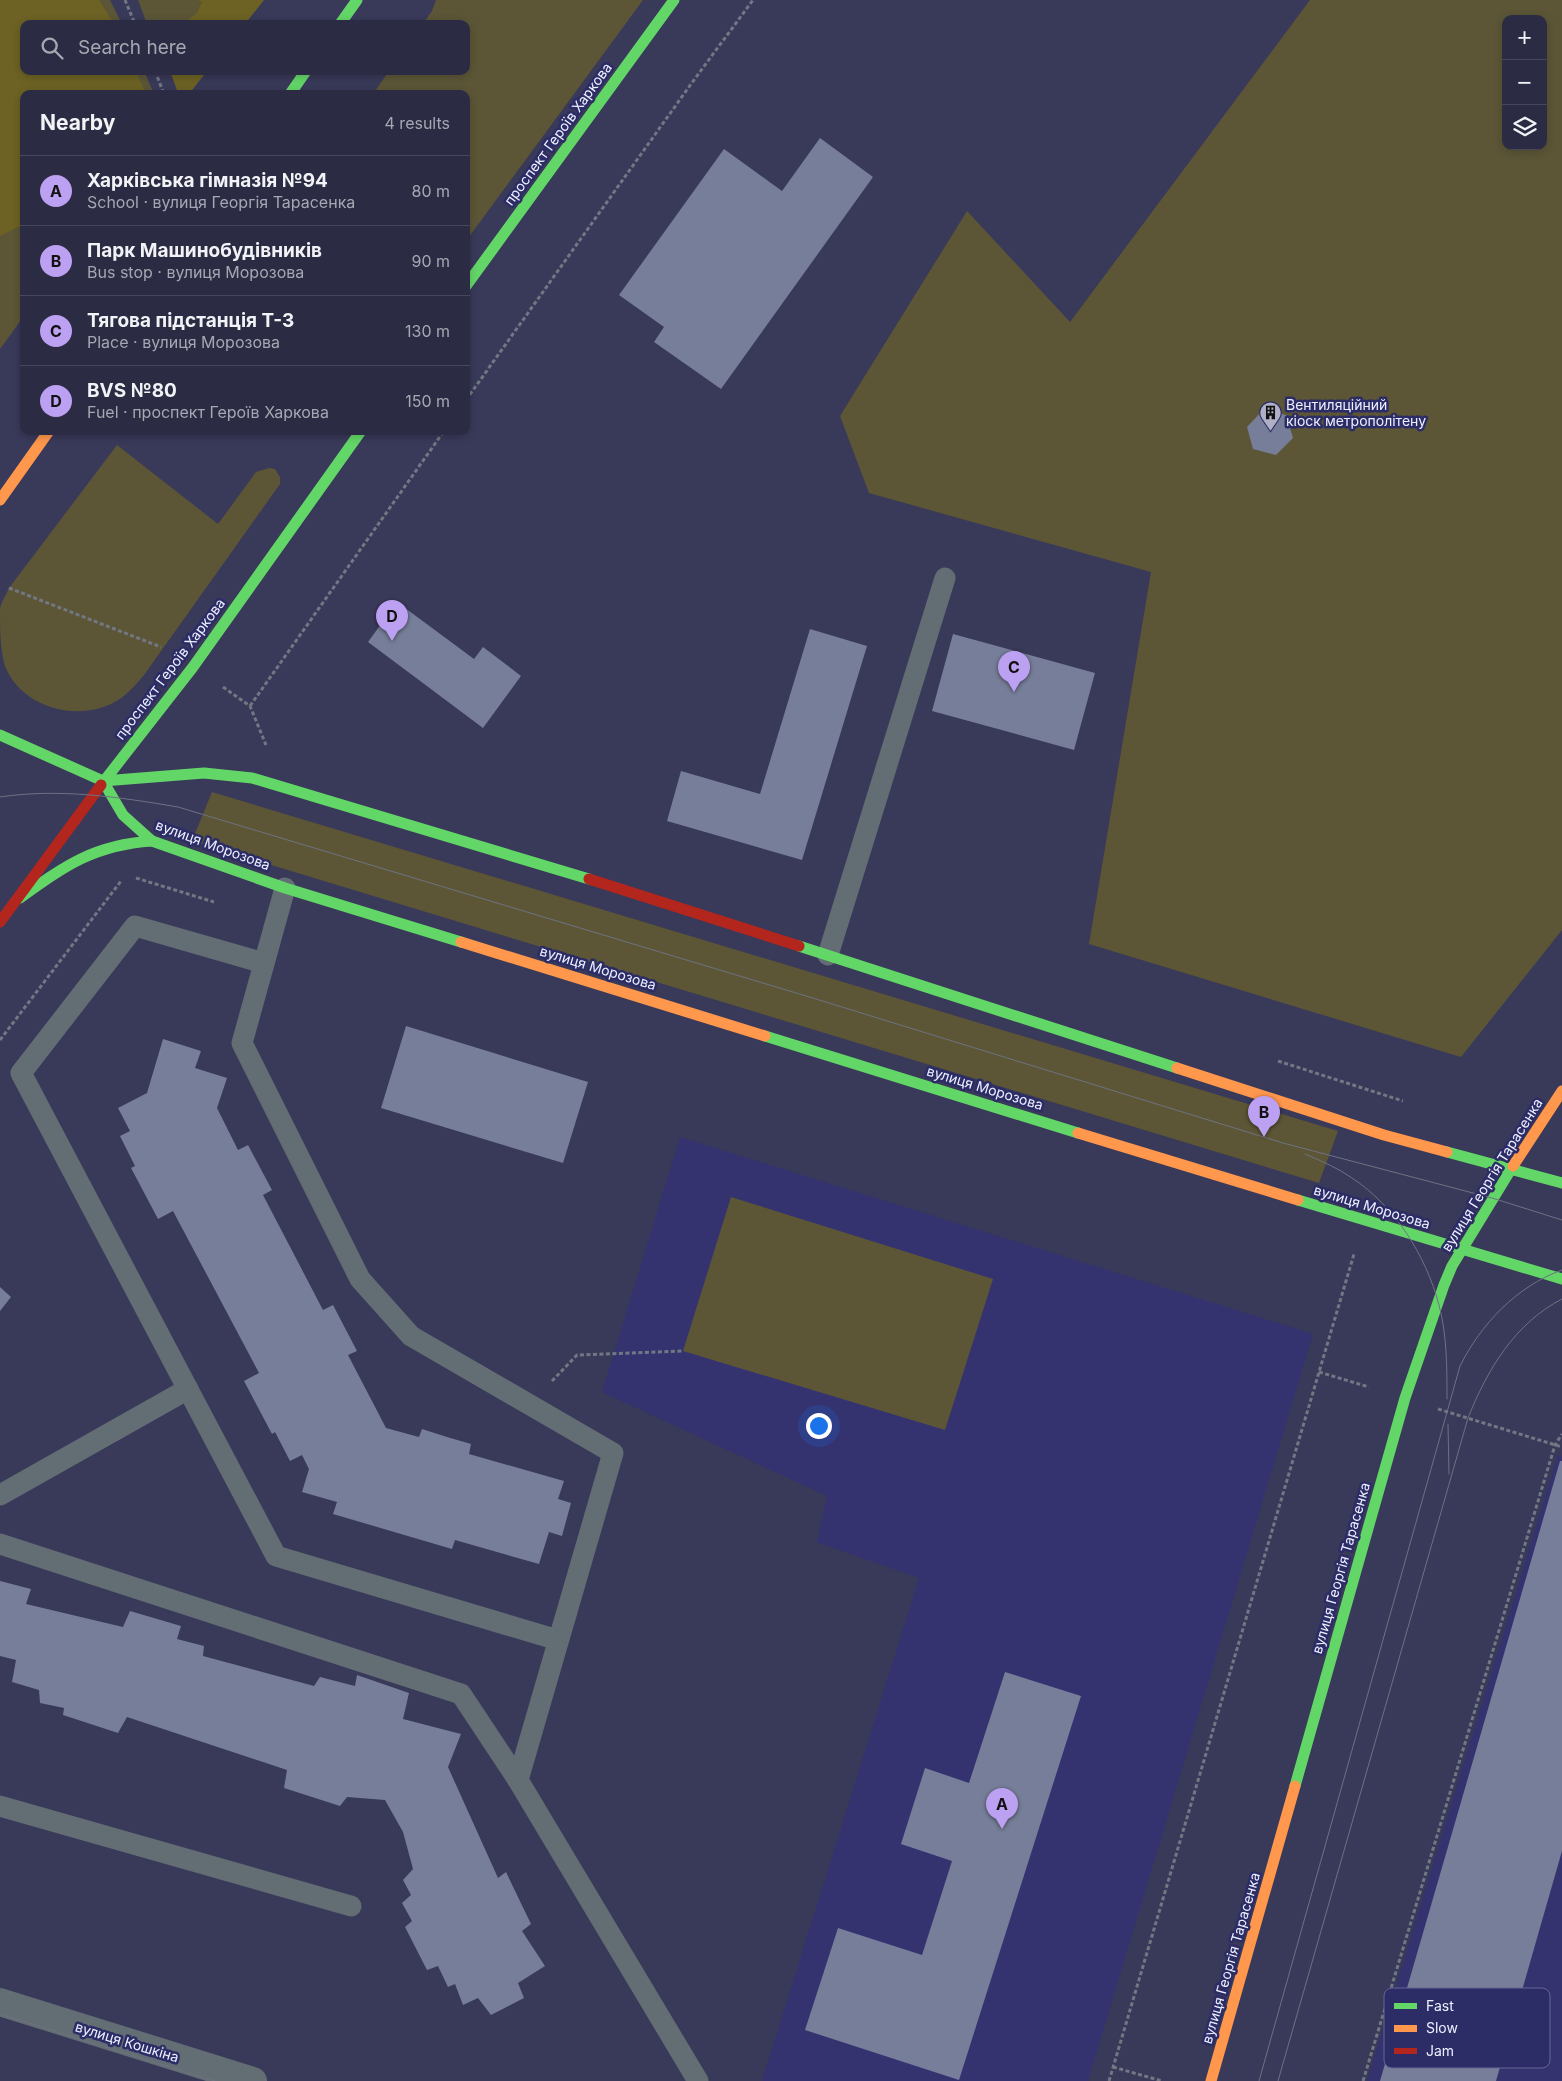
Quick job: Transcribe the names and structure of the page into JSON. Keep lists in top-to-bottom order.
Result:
{
  "streets": {
    "main road": ["проспект Героїв Харкова", "вулиця Морозова", "вулиця Георгія Тарасенка"],
    "street": ["вулиця Кошкіна"]
  },
  "crossings": [
    ["проспект Героїв Харкова", "вулиця Морозова"],
    ["вулиця Морозова", "вулиця Георгія Тарасенка"]
  ],
  "places": {
    "building": ["Вентиляційний кіоск метрополітену"]
  },
  "legend": ["Fast", "Slow", "Jam"],
  "page": {
    "map_buttons": ["+", "−"],
    "search": "Search here",
    "heading": ["Nearby", "4 results"],
    "list": [
      {
        "mark": "A",
        "name": "Харківська гімназія №94",
        "note": "School · вулиця Георгія Тарасенка",
        "value": "80 m"
      },
      {
        "mark": "B",
        "name": "Парк Машинобудівників",
        "note": "Bus stop · вулиця Морозова",
        "value": "90 m"
      },
      {
        "mark": "C",
        "name": "Тягова підстанція Т-3",
        "note": "Place · вулиця Морозова",
        "value": "130 m"
      },
      {
        "mark": "D",
        "name": "BVS №80",
        "note": "Fuel · проспект Героїв Харкова",
        "value": "150 m"
      }
    ],
    "pins": [
      "D",
      "C",
      "B",
      "A"
    ]
  }
}
